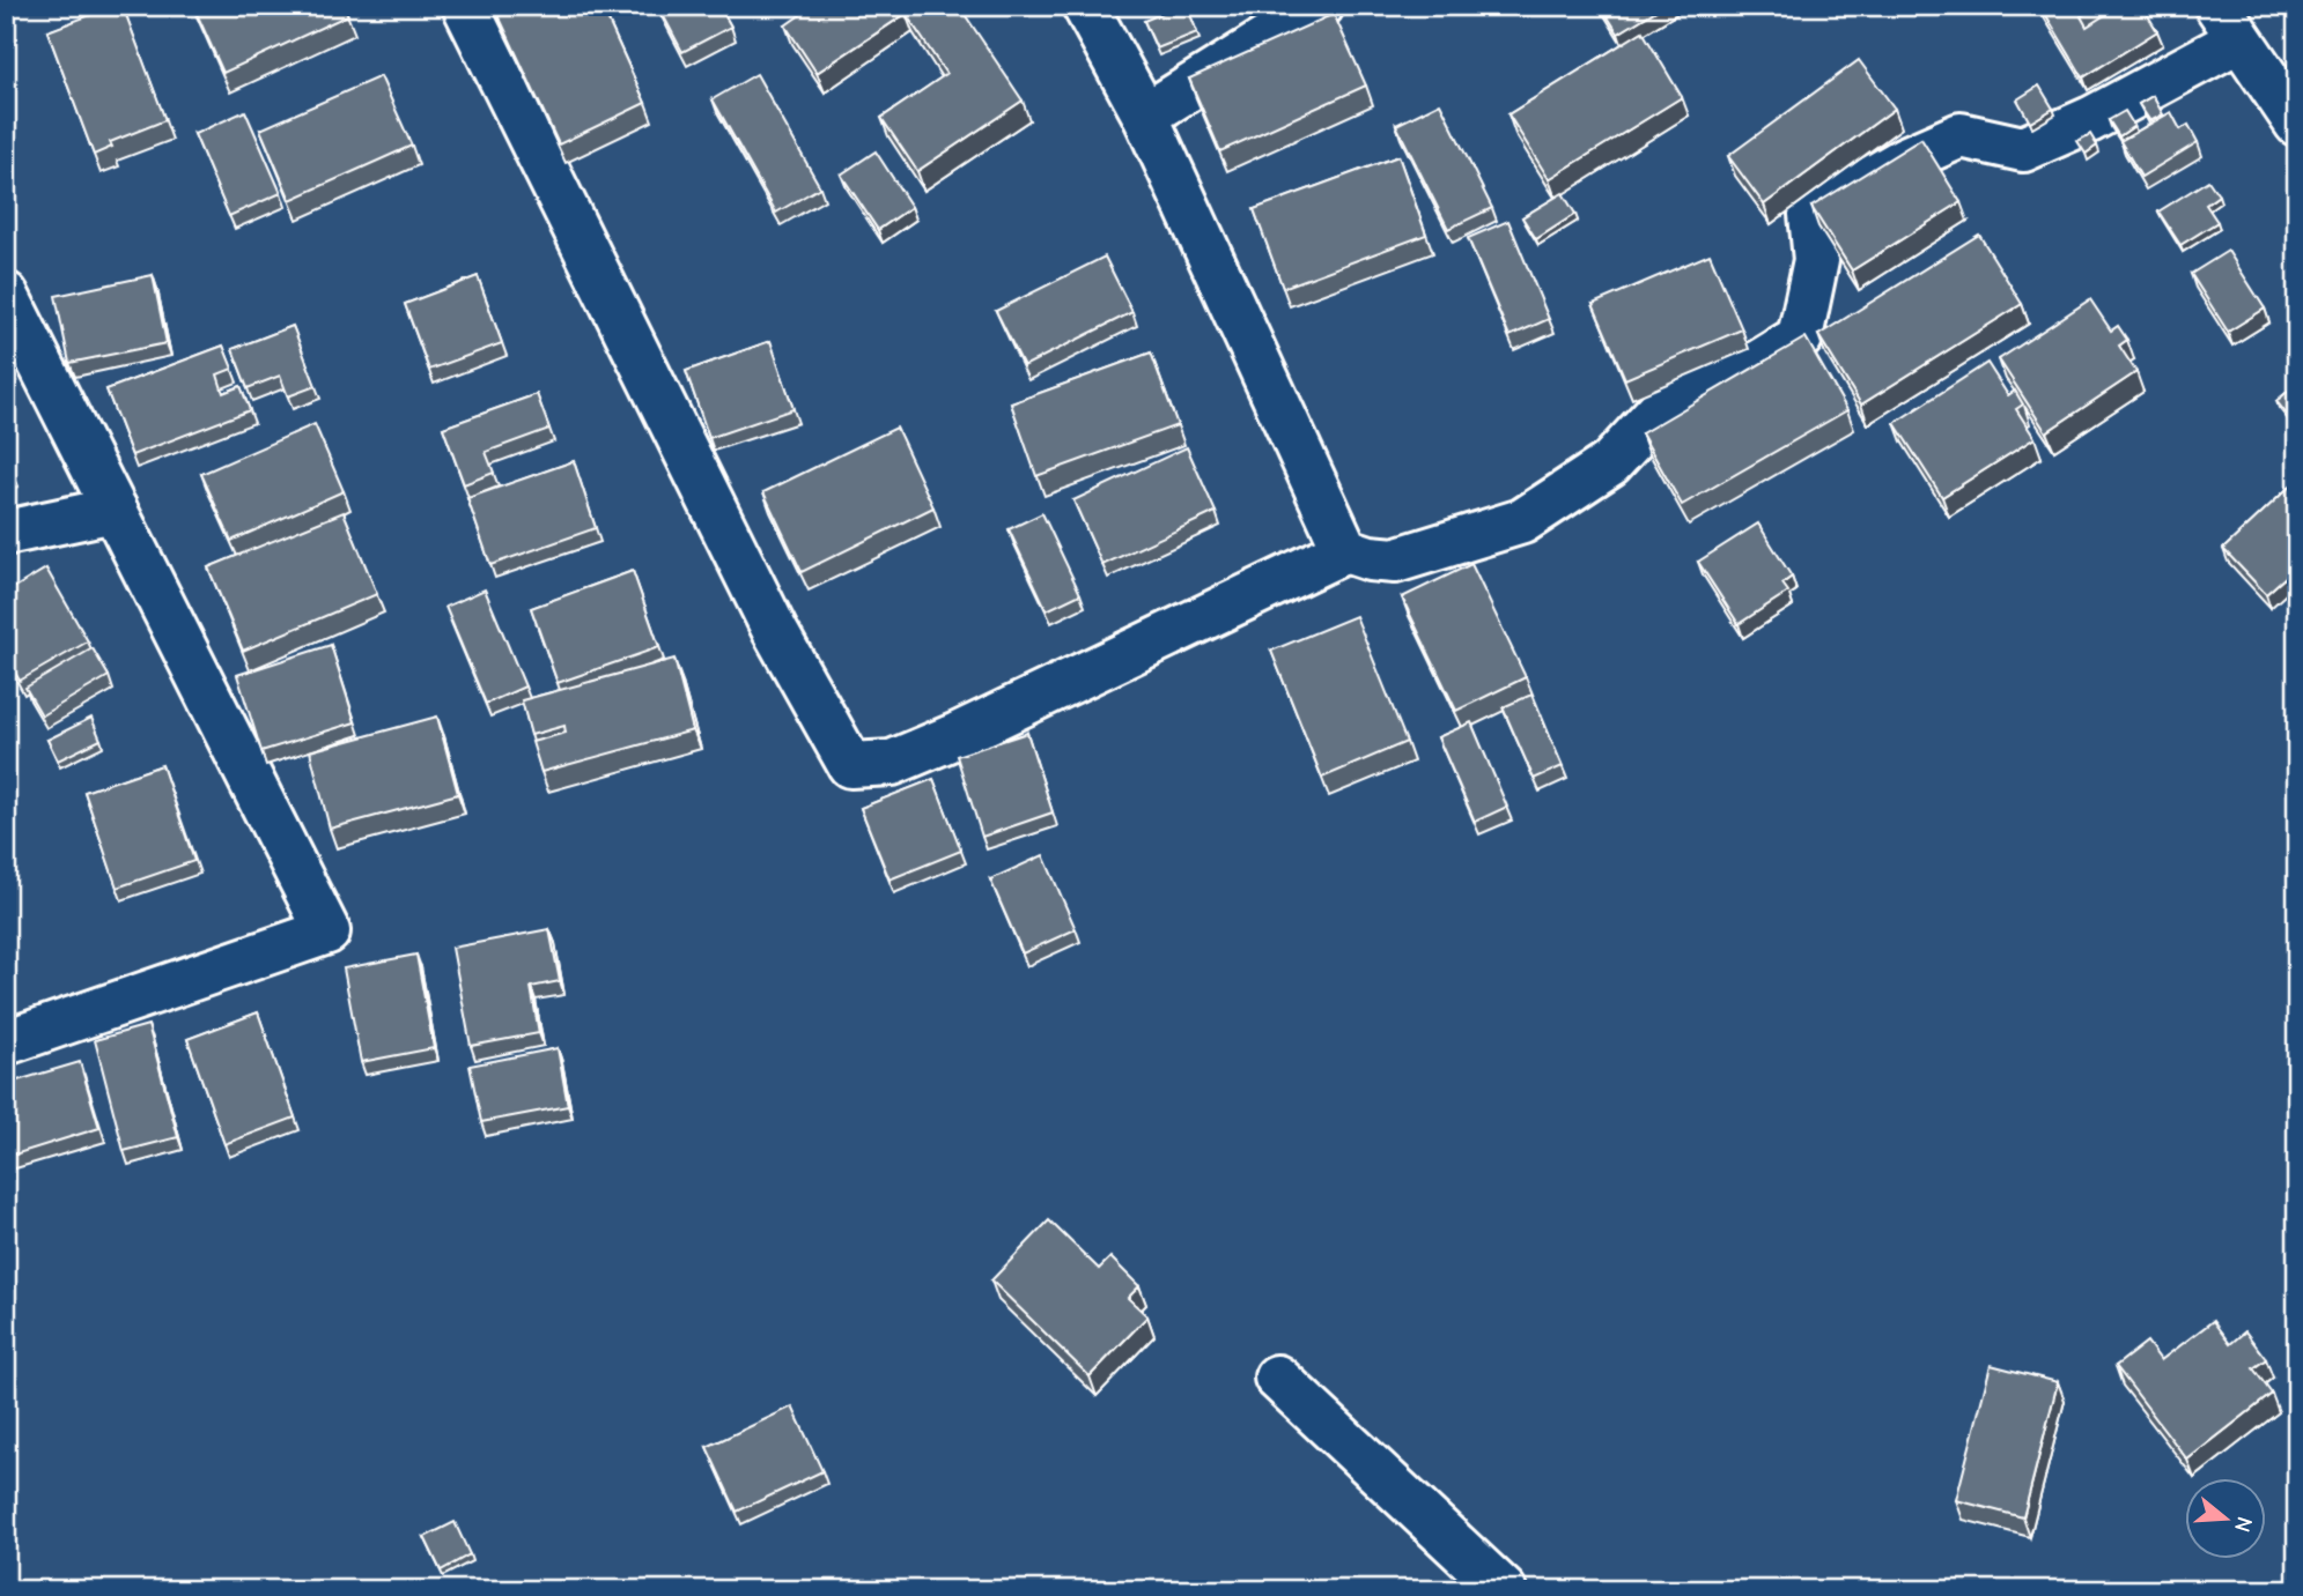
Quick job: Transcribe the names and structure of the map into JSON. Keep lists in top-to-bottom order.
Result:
{
  "north": "right"
}
